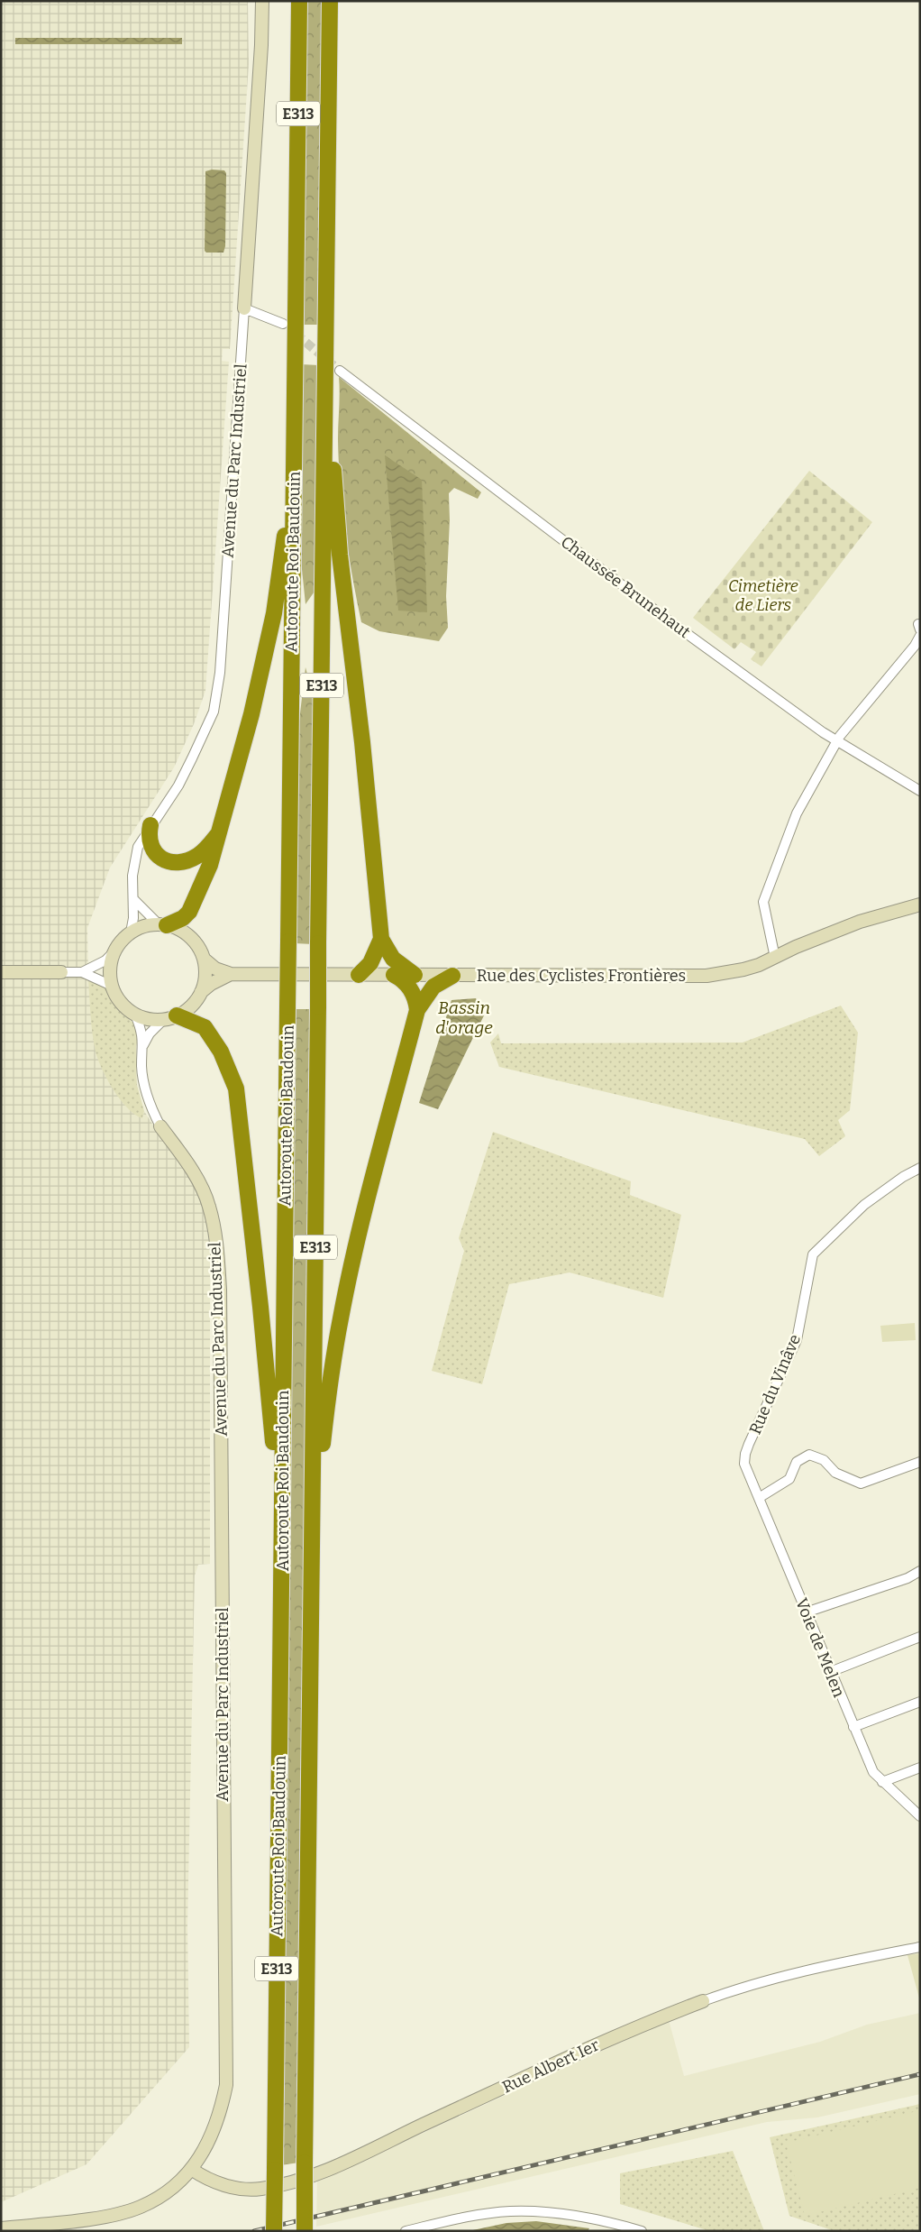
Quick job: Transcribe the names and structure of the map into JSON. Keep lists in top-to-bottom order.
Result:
{
  "streets": {
    "highway": ["E313", "Autoroute Roi Baudouin"],
    "street": [
      "Avenue du Parc Industriel",
      "Chaussée Brunehaut",
      "Rue des Cyclistes Frontières",
      "Rue du Vinâve",
      "Voie de Melen",
      "Rue Albert Ier"
    ]
  },
  "crossings": [
    ["Avenue du Parc Industriel", "Rue des Cyclistes Frontières"],
    ["Avenue du Parc Industriel", "Rue Albert Ier"],
    ["Rue du Vinâve", "Voie de Melen"]
  ],
  "water": ["Bassin d'orage"],
  "parks": ["Cimetière de Liers"]
}
